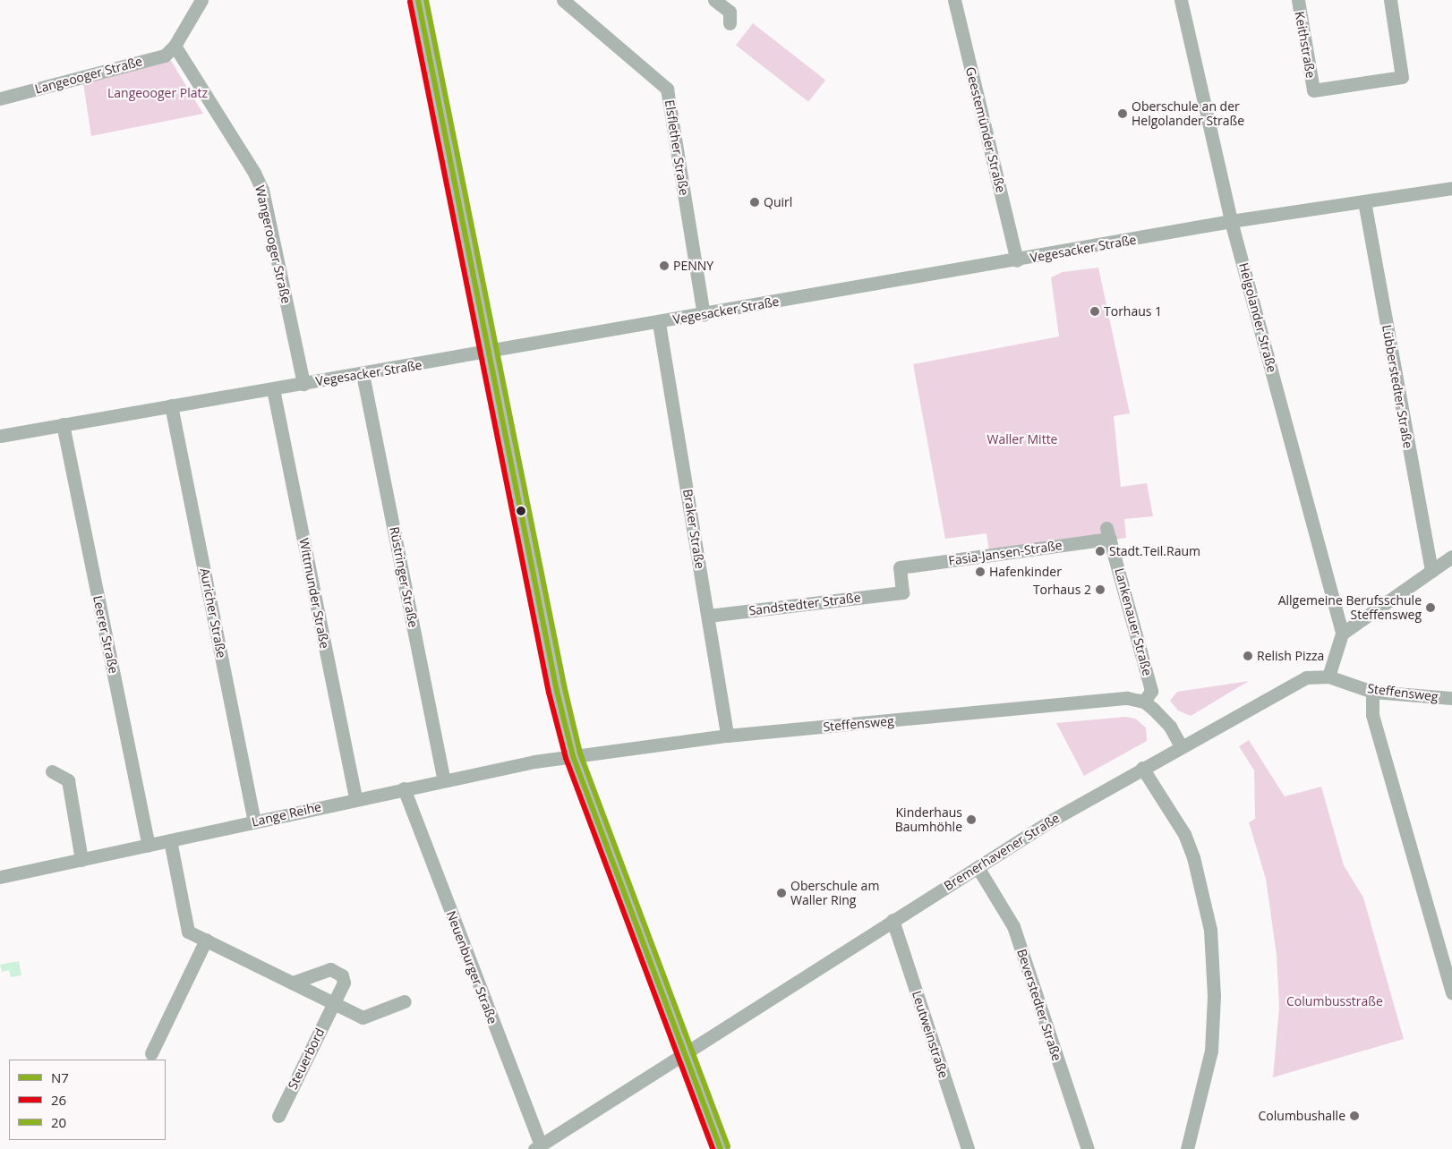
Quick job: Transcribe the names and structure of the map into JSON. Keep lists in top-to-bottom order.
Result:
{
  "streets": {
    "street": [
      "Keithstraße",
      "Langeooger Straße",
      "Geestemünder Straße",
      "Elsflether Straße",
      "Wangerooger Straße",
      "Vegesacker Straße",
      "Helgolander Straße",
      "Lübberstedter Straße",
      "Braker Straße",
      "Fasia-Jansen-Straße",
      "Rüstringer Straße",
      "Wittmunder Straße",
      "Sandstedter Straße",
      "Auricher Straße",
      "Lankenauer Straße",
      "Leerer Straße",
      "Steffensweg",
      "Lange Reihe",
      "Bremerhavener Straße",
      "Neuenburger Straße",
      "Beverstedter Straße",
      "Leutweinstraße",
      "Steuerbord"
    ]
  },
  "crossings": [
    ["Langeooger Straße", "Wangerooger Straße"],
    ["Geestemünder Straße", "Vegesacker Straße"],
    ["Elsflether Straße", "Vegesacker Straße"],
    ["Wangerooger Straße", "Vegesacker Straße"],
    ["Vegesacker Straße", "Helgolander Straße"],
    ["Vegesacker Straße", "Lübberstedter Straße"],
    ["Vegesacker Straße", "Braker Straße"],
    ["Vegesacker Straße", "Rüstringer Straße"],
    ["Vegesacker Straße", "Wittmunder Straße"],
    ["Vegesacker Straße", "Auricher Straße"],
    ["Vegesacker Straße", "Leerer Straße"],
    ["Braker Straße", "Sandstedter Straße"],
    ["Braker Straße", "Steffensweg"],
    ["Fasia-Jansen-Straße", "Sandstedter Straße"],
    ["Fasia-Jansen-Straße", "Lankenauer Straße"],
    ["Rüstringer Straße", "Lange Reihe"],
    ["Wittmunder Straße", "Lange Reihe"],
    ["Auricher Straße", "Lange Reihe"],
    ["Lankenauer Straße", "Steffensweg"],
    ["Leerer Straße", "Lange Reihe"],
    ["Steffensweg", "Lange Reihe"],
    ["Steffensweg", "Bremerhavener Straße"],
    ["Lange Reihe", "Neuenburger Straße"],
    ["Bremerhavener Straße", "Neuenburger Straße"],
    ["Bremerhavener Straße", "Beverstedter Straße"],
    ["Bremerhavener Straße", "Leutweinstraße"]
  ],
  "parks": ["Langeooger Platz", "Waller Mitte", "Columbusstraße"],
  "places": [
    "Oberschule an der Helgolander Straße",
    "Quirl",
    "PENNY",
    "Torhaus 1",
    "Stadt.Teil.Raum",
    "Hafenkinder",
    "Torhaus 2",
    "Allgemeine Berufsschule Steffensweg",
    "Relish Pizza",
    "Kinderhaus Baumhöhle",
    "Oberschule am Waller Ring",
    "Columbushalle"
  ],
  "lines": ["transit line N7", "transit line 20", "transit line 26"],
  "legend": ["N7", "26", "20"]
}
